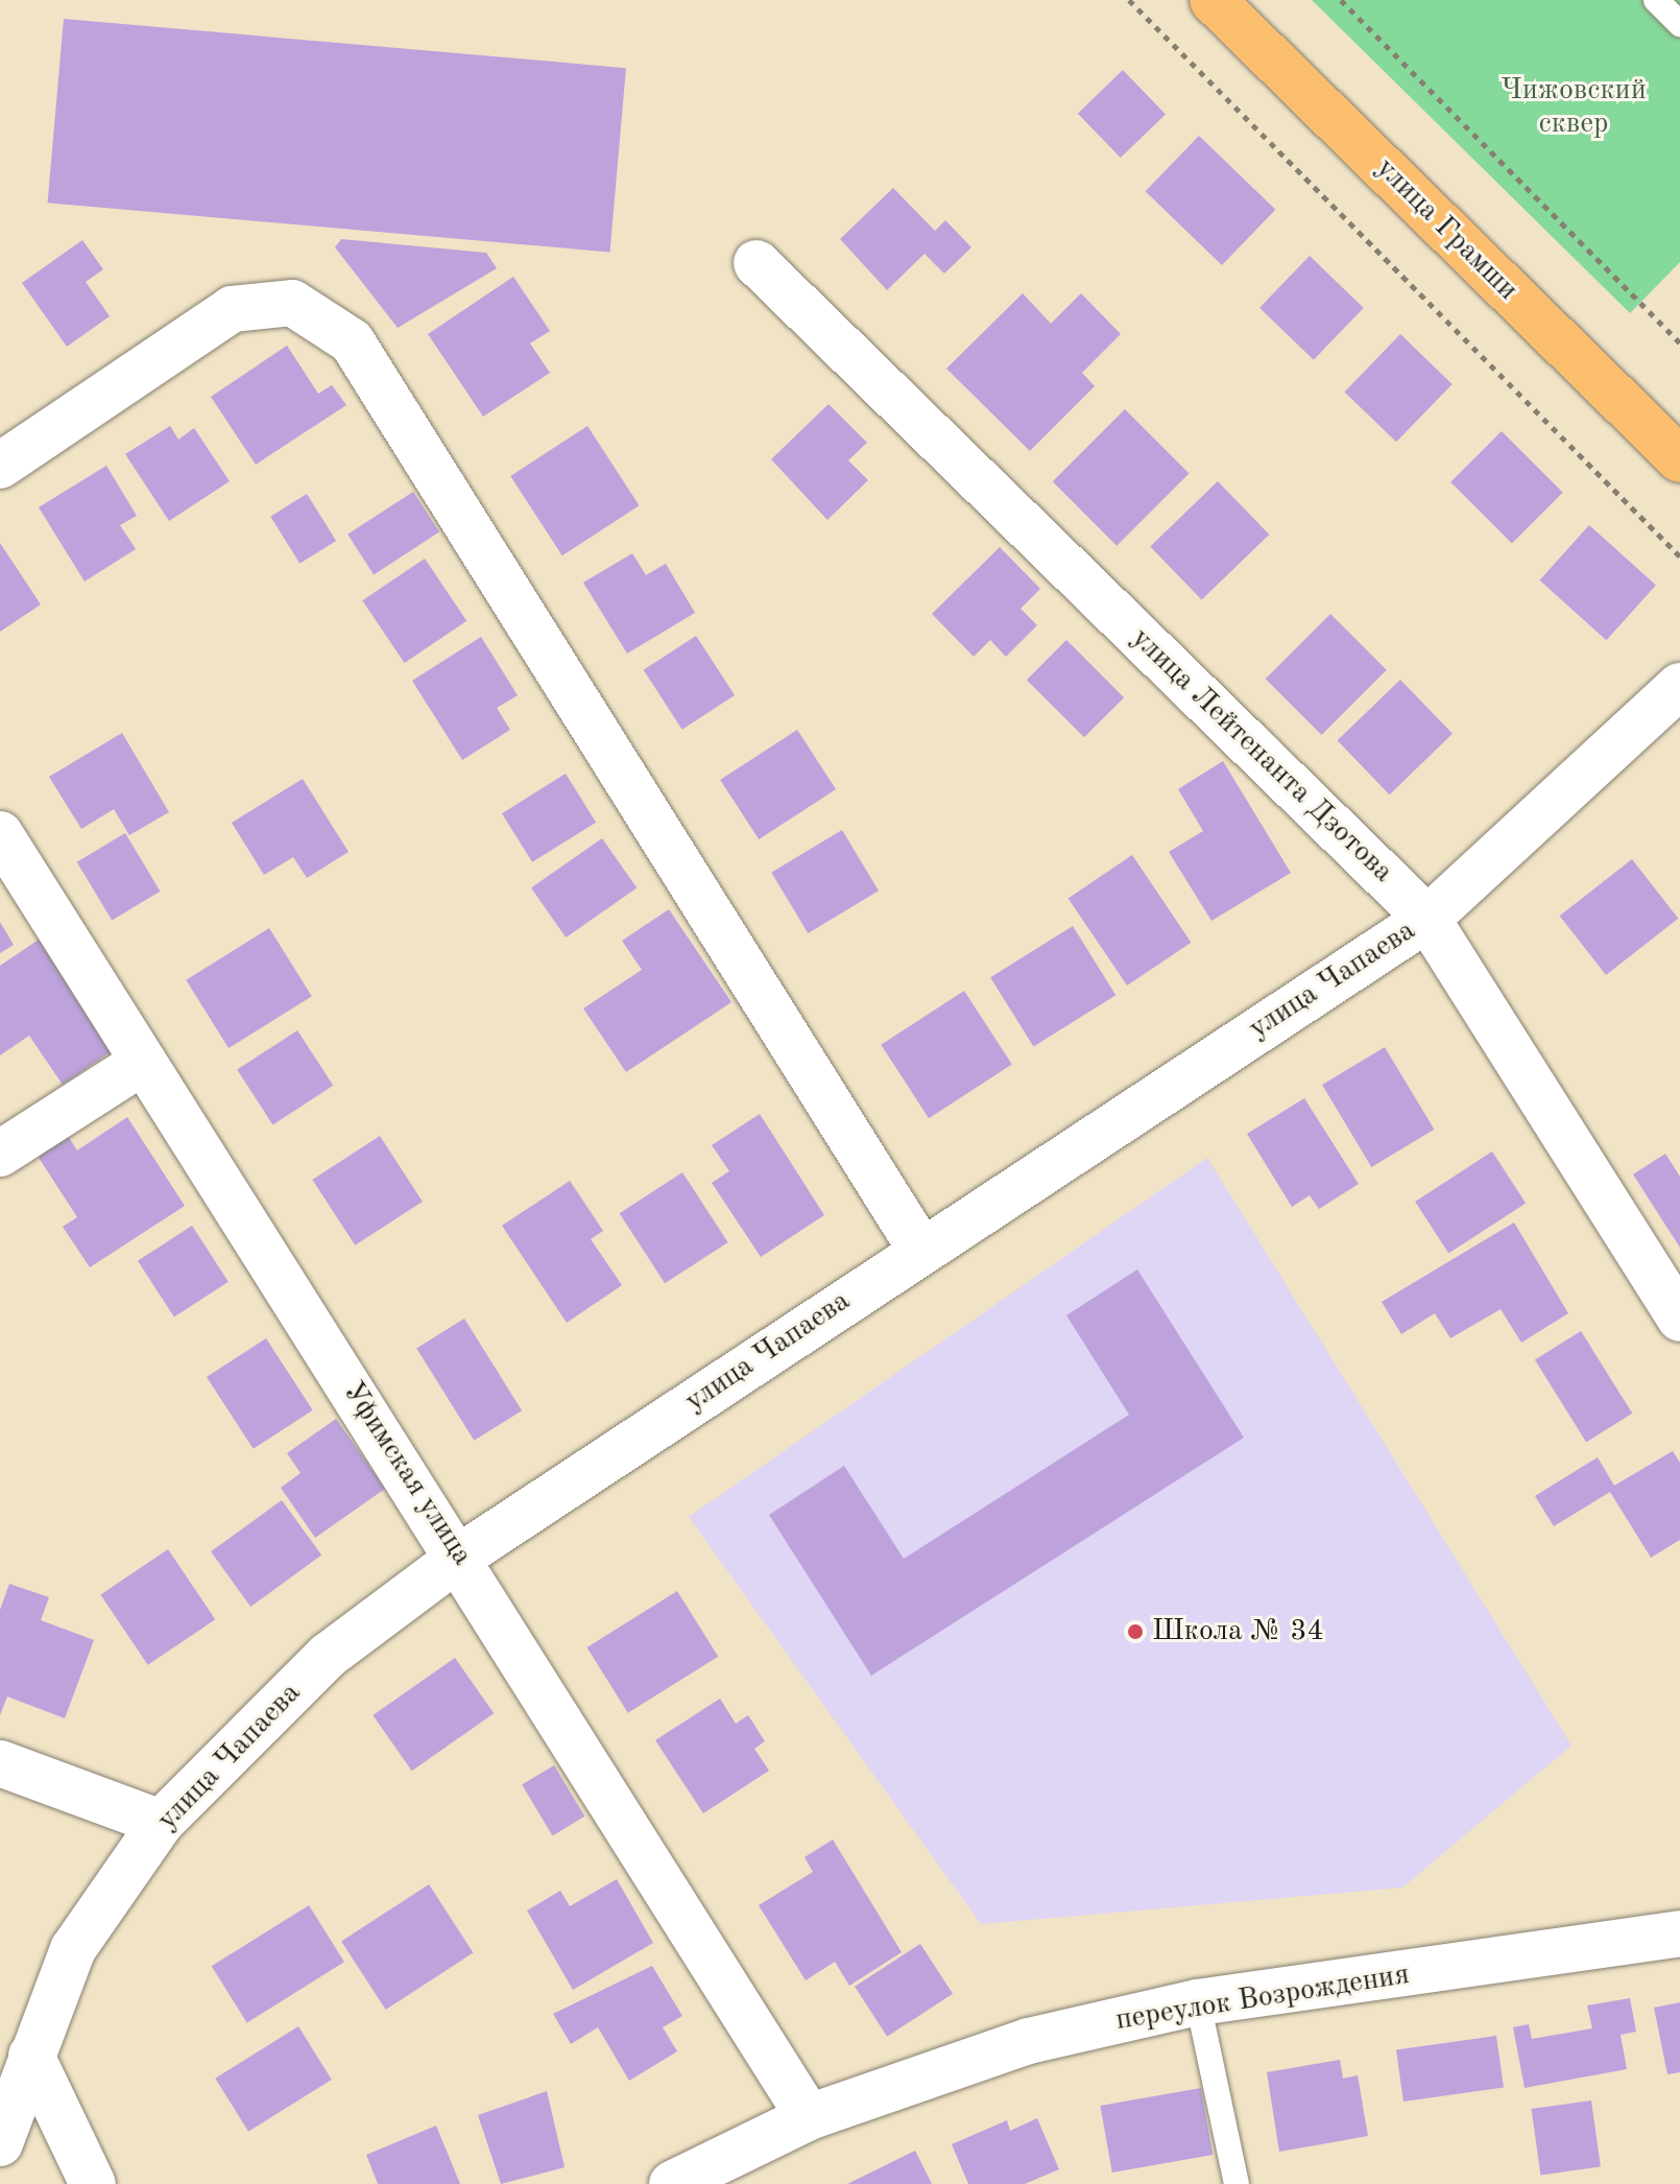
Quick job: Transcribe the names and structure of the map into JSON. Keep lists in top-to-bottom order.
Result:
{
  "streets": {
    "highway": ["улица Грамши"],
    "street": [
      "улица Лейтенанта Дзотова",
      "улица Чапаева",
      "Уфимская улица",
      "переулок Возрождения"
    ]
  },
  "crossings": [
    ["улица Лейтенанта Дзотова", "улица Чапаева"],
    ["улица Чапаева", "Уфимская улица"],
    ["Уфимская улица", "переулок Возрождения"]
  ],
  "parks": ["Чижовский сквер"],
  "places": ["Школа № 34"]
}
